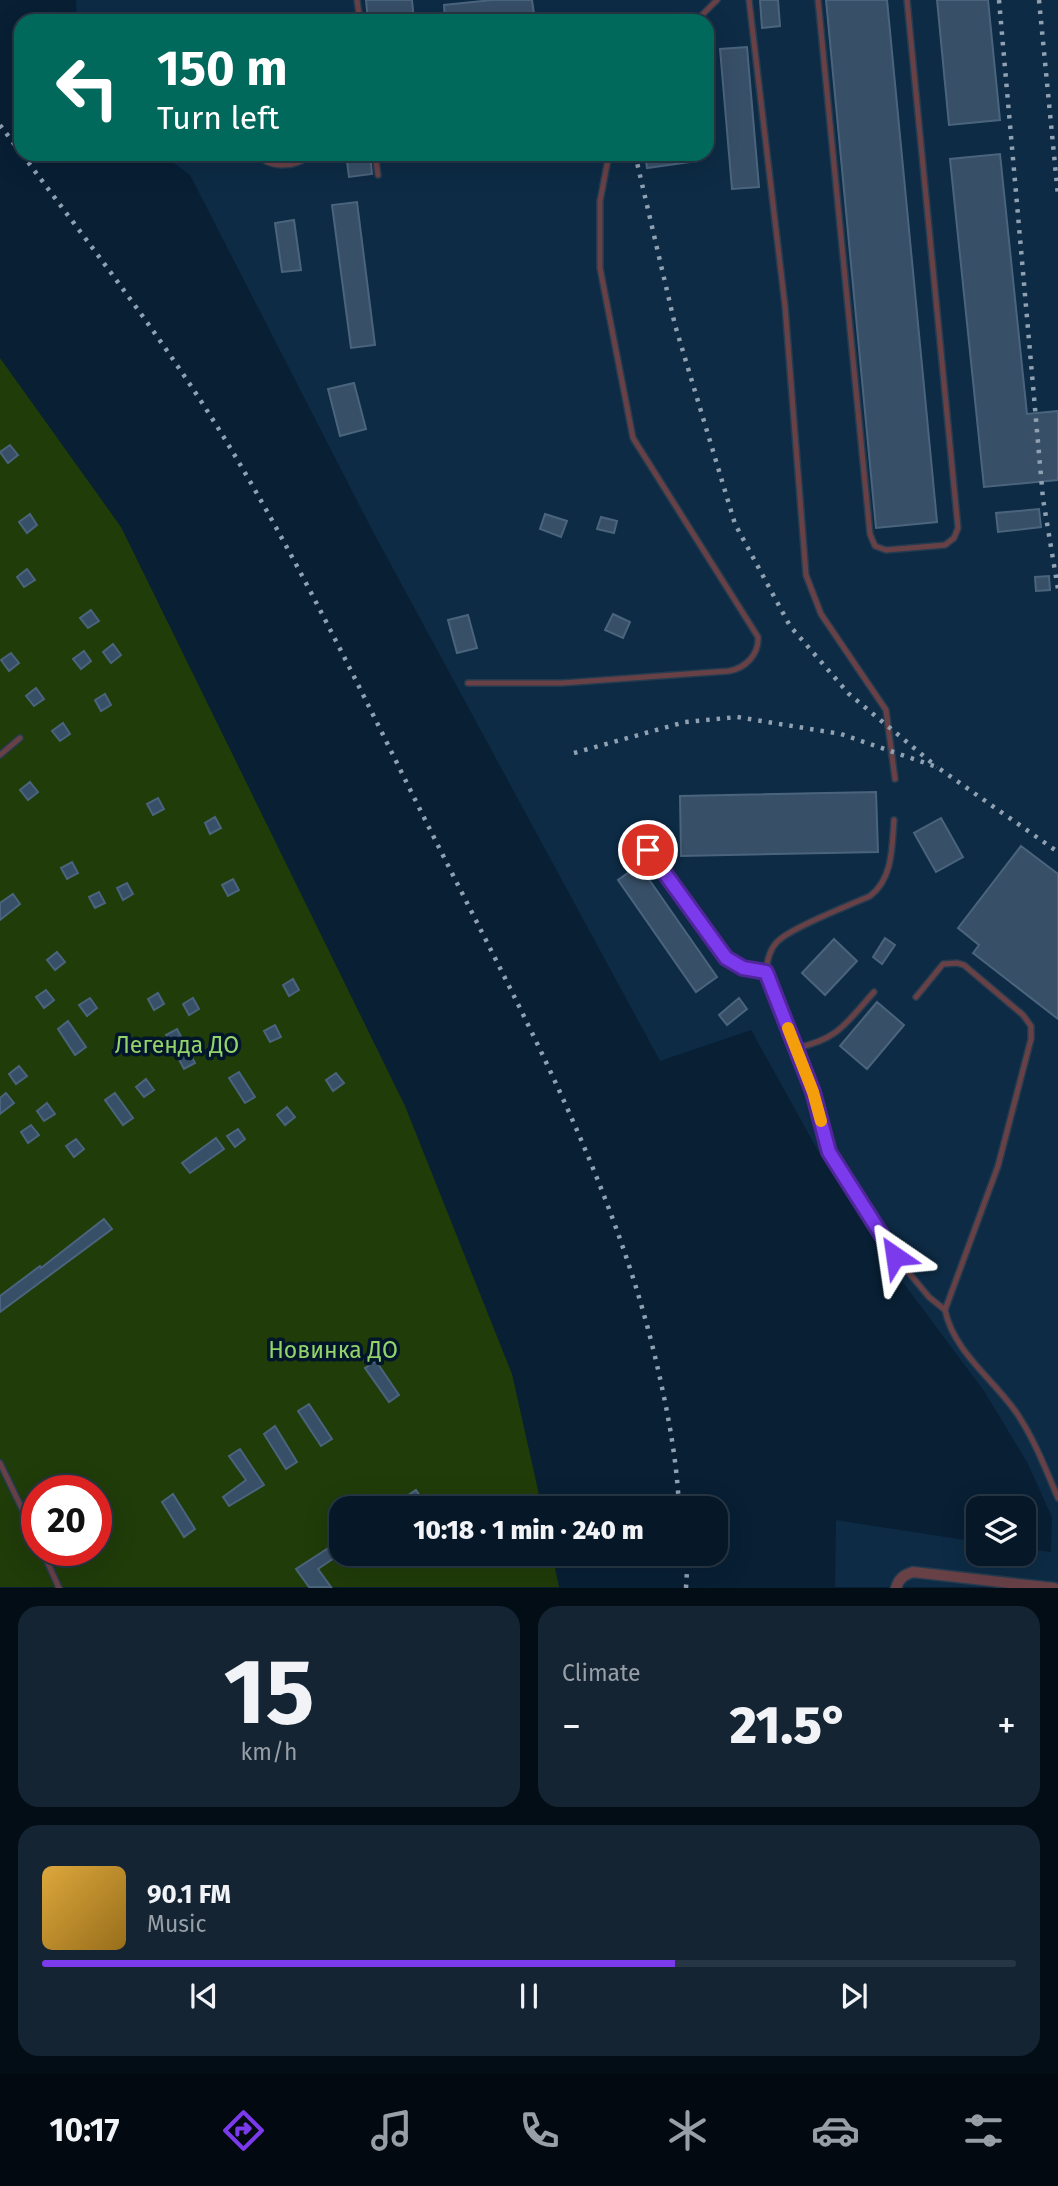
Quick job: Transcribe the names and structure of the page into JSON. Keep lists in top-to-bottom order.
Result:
{
  "parks": ["Легенда ДО", "Новинка ДО"],
  "page": {
    "turn": ["150 m", "Turn left"],
    "limit": "20",
    "trip": "10:18 · 1 min · 240 m",
    "tile": [
      ["15", "km/h"],
      "Climate"
    ],
    "heat": ["−", "21.5°", "+"],
    "song": ["90.1 FM", "Music"],
    "tabs": "10:17"
  }
}
